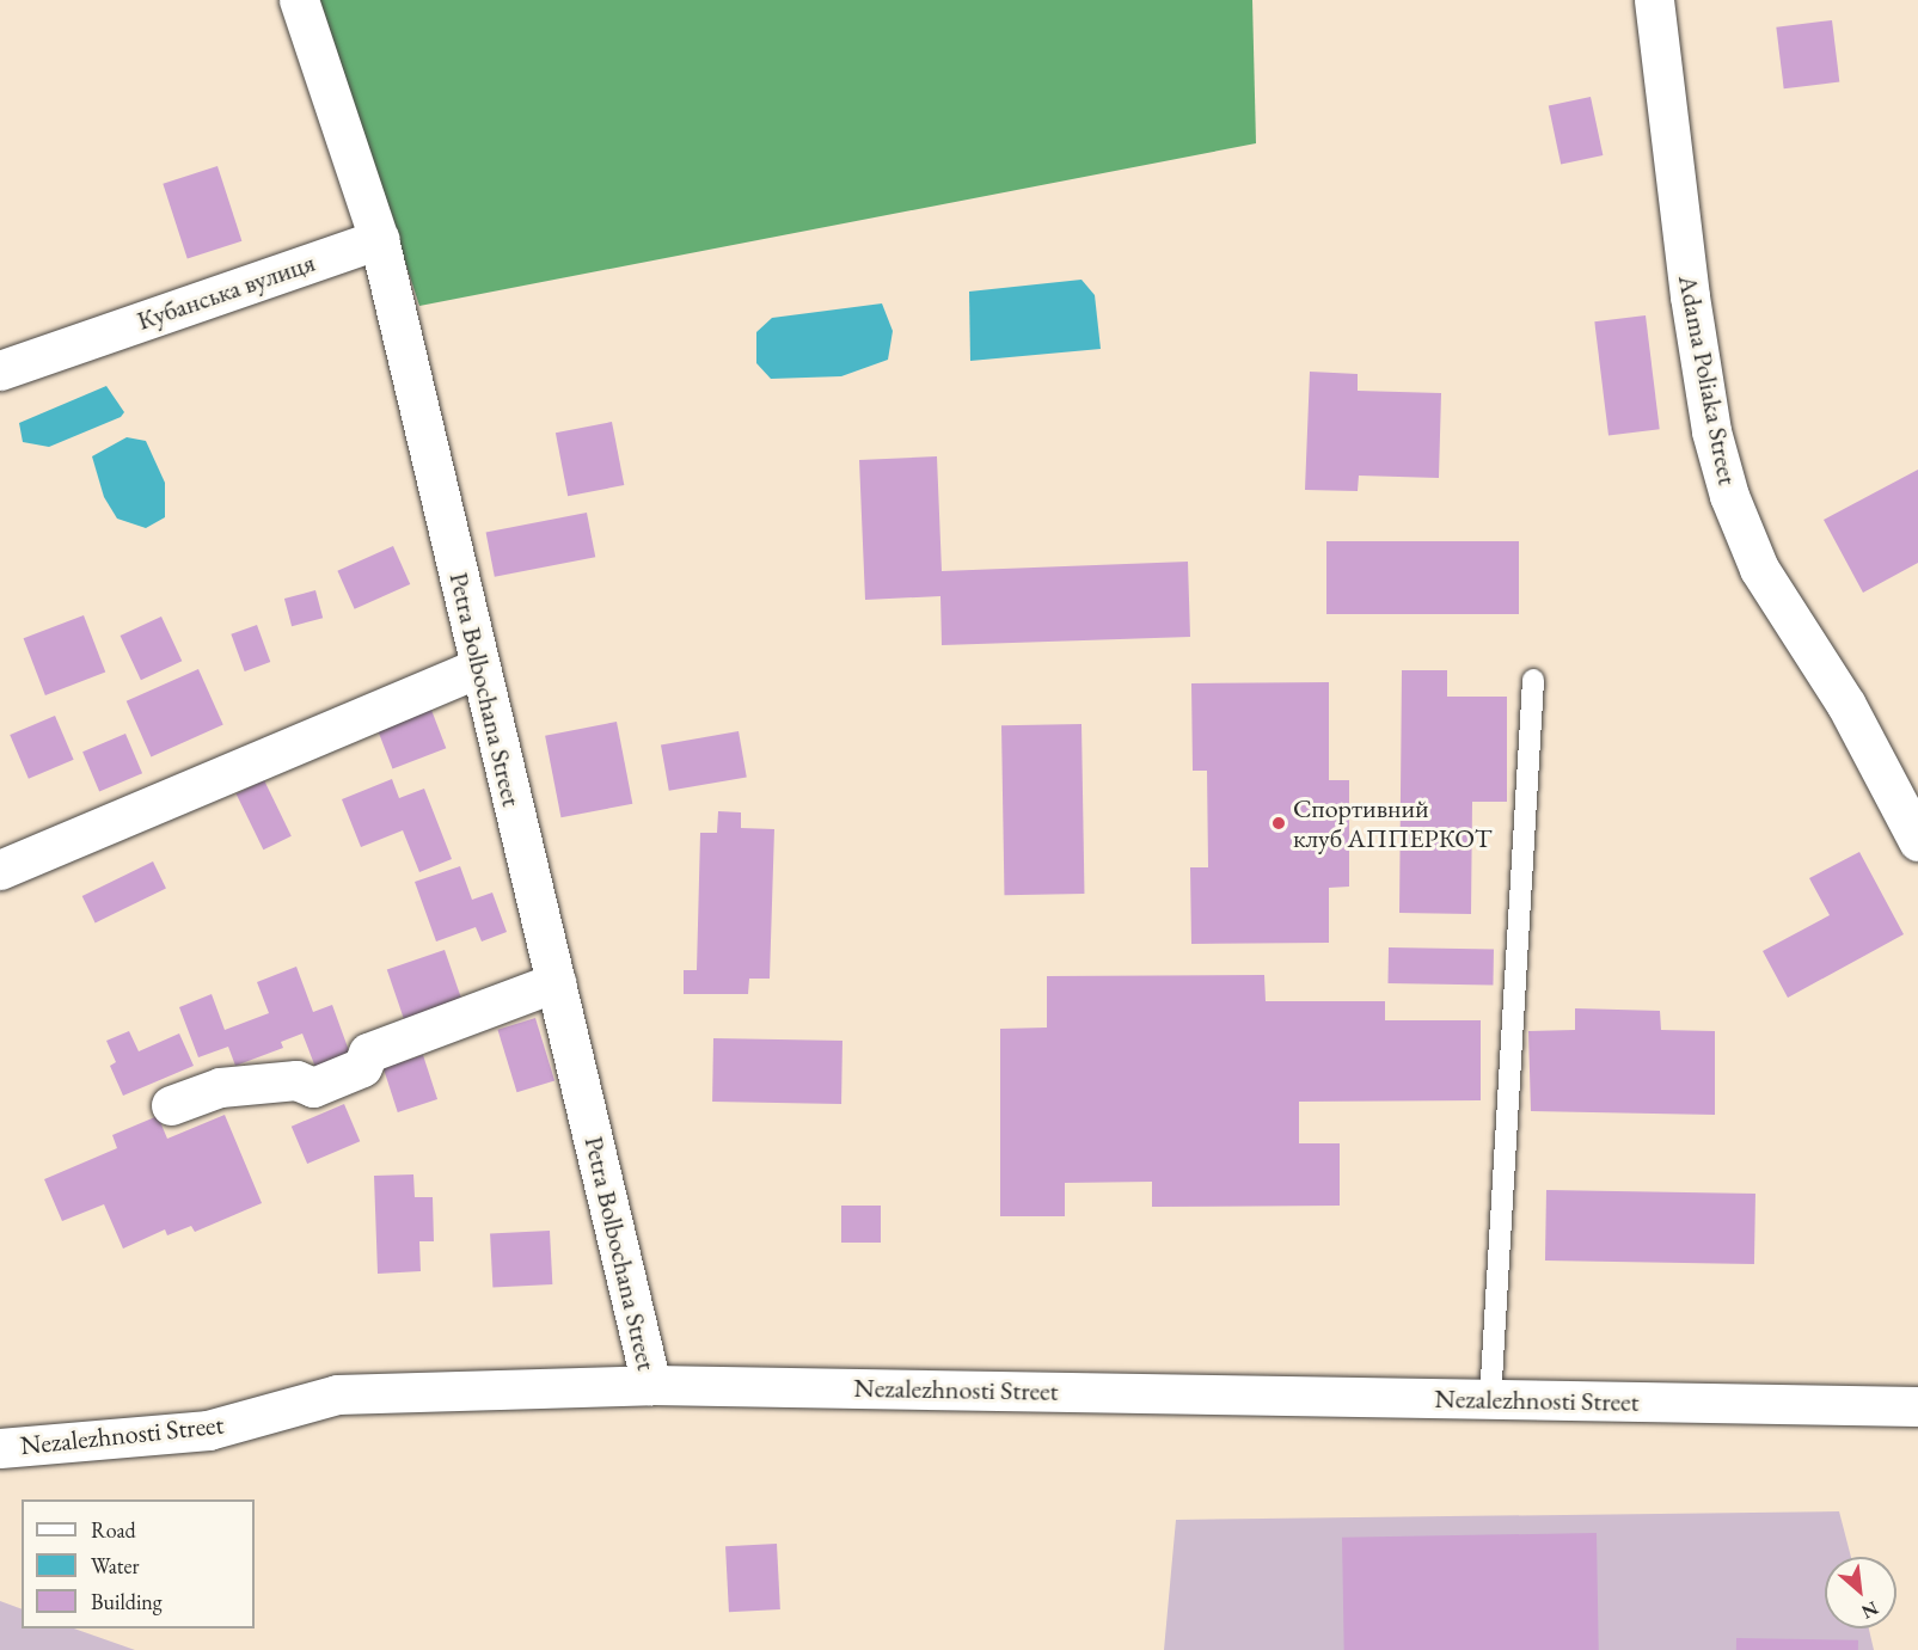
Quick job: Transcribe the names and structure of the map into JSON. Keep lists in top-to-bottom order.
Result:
{
  "streets": {
    "street": [
      "Кубанська вулиця",
      "Adama Poliaka Street",
      "Petra Bolbochana Street",
      "Nezalezhnosti Street"
    ]
  },
  "crossings": [
    ["Кубанська вулиця", "Petra Bolbochana Street"],
    ["Petra Bolbochana Street", "Nezalezhnosti Street"]
  ],
  "places": ["Спортивний клуб АППЕРКОТ"],
  "legend": ["Road", "Water", "Building"],
  "north": "bottom right"
}
